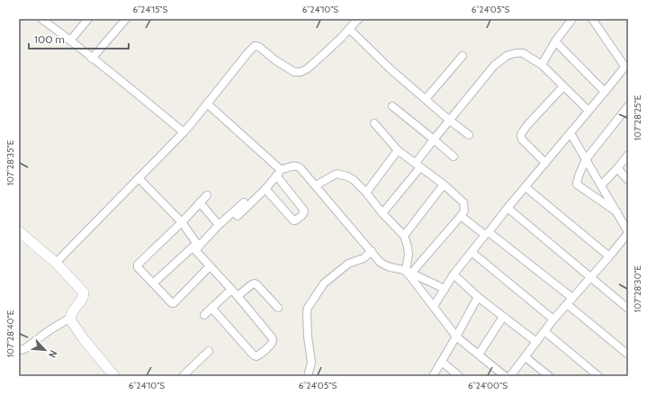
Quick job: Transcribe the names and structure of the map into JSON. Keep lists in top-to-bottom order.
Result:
{
  "scale_bar": "100 m",
  "north": "bottom right",
  "coordinates": [
    "6°24'15\"S",
    "6°24'10\"S",
    "6°24'05\"S",
    "107°28'25\"E",
    "107°28'35\"E",
    "107°28'30\"E",
    "107°28'40\"E",
    "6°24'00\"S"
  ]
}
